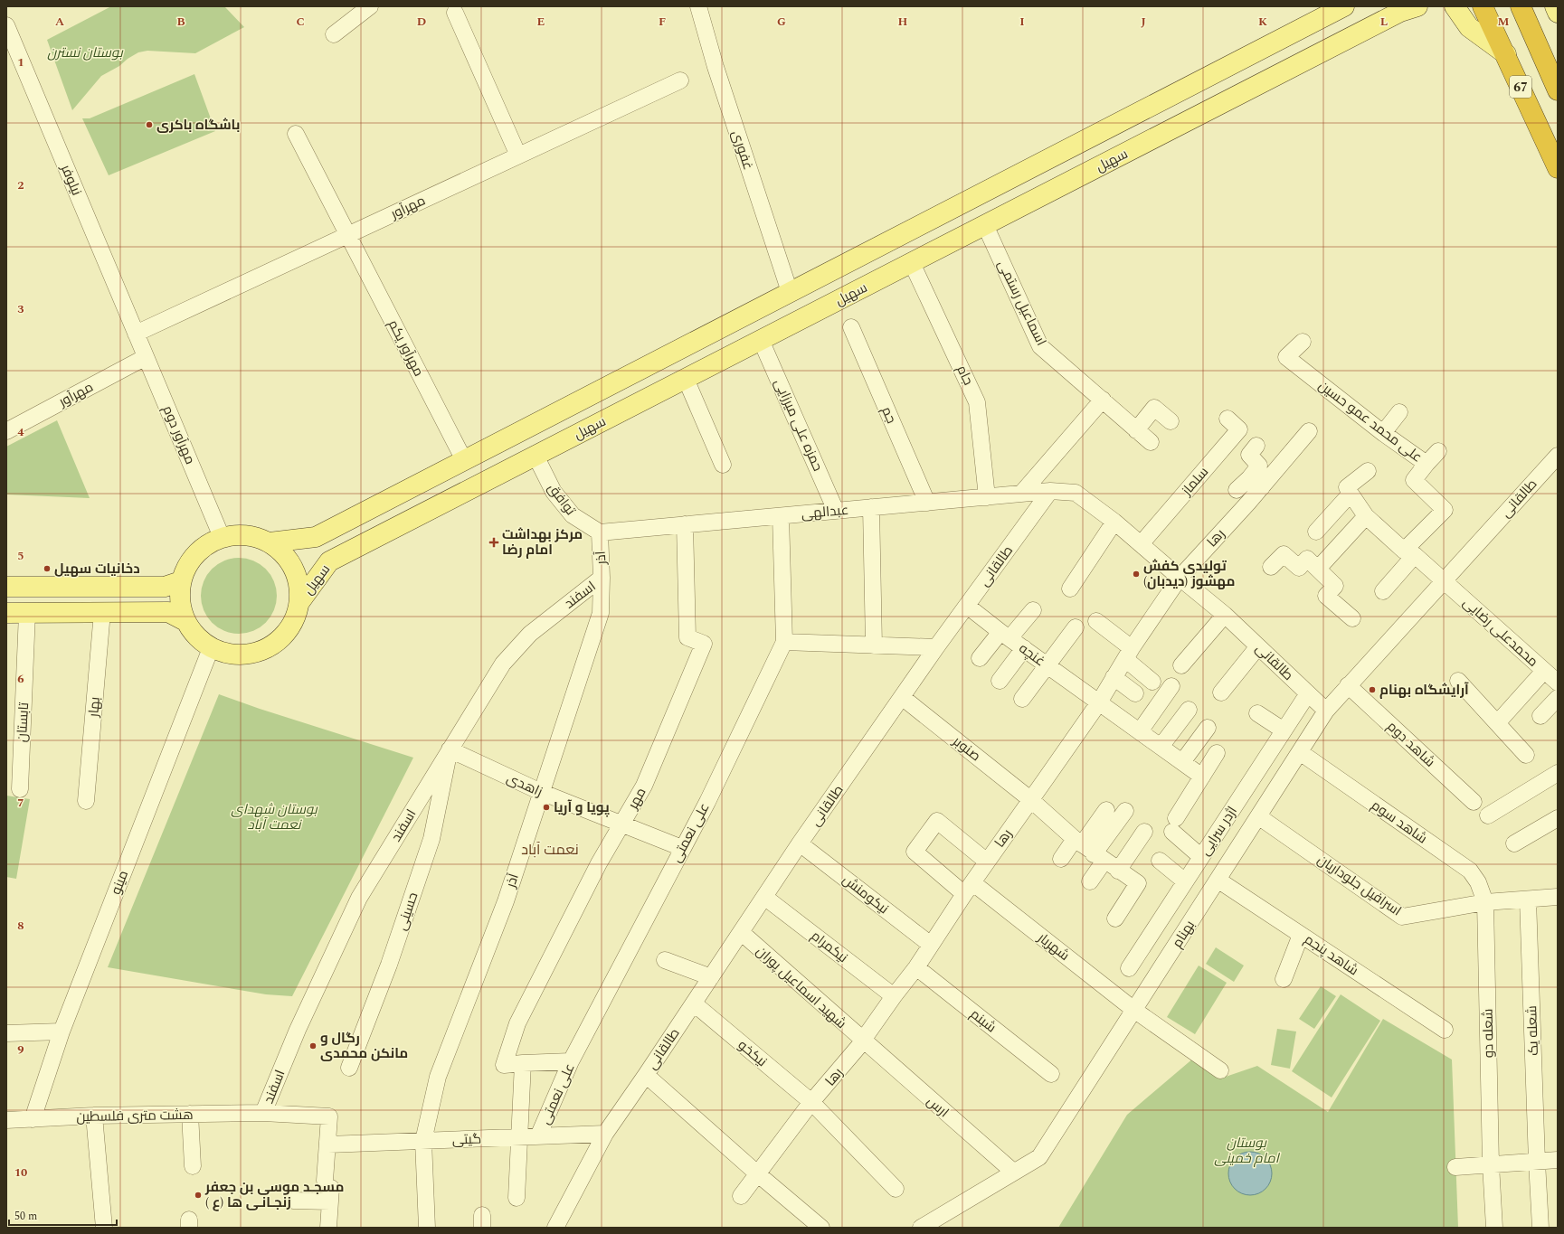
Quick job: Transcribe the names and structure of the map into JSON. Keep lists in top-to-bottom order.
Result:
{
  "streets": {
    "highway": ["67"],
    "main road": ["سهیل"],
    "street": [
      "غفوری",
      "نیلوفر",
      "مهرآور",
      "اسماعیل رستمی",
      "مهرآور یکم",
      "جام",
      "جم",
      "علی محمد عمو حسین",
      "حمزه علی میرزایی",
      "مهرآور دوم",
      "سلماز",
      "طالقانی",
      "توافق",
      "عبدالهی",
      "رها",
      "آذر",
      "اسفند",
      "محمدعلی رضایی",
      "غنچه",
      "بهار",
      "تابستان",
      "شاهد دوم",
      "صنوبر",
      "زاهدی",
      "مهر",
      "شاهد سوم",
      "اژدر سرایی",
      "علی نعمتی",
      "مینو",
      "اسرافیل جلوداریان",
      "نیکومنش",
      "حسینی",
      "بهنام",
      "نیکمرام",
      "شهریار",
      "شاهد پنجم",
      "شهید اسماعیل پوران",
      "شبنم",
      "شعله یک",
      "شعله دو",
      "نیکخو",
      "ارس",
      "هشت متری فلسطین",
      "گیتی"
    ]
  },
  "crossings": [
    ["سهیل", "اسماعیل رستمی"],
    ["سهیل", "جام"],
    ["سهیل", "حمزه علی میرزایی"],
    ["سهیل", "مهرآور دوم"],
    ["سهیل", "توافق"],
    ["سهیل", "مینو"],
    ["نیلوفر", "مهرآور"],
    ["نیلوفر", "مهرآور دوم"],
    ["مهرآور", "مهرآور یکم"],
    ["مهرآور", "مهرآور دوم"],
    ["جام", "عبدالهی"],
    ["جم", "عبدالهی"],
    ["علی محمد عمو حسین", "محمدعلی رضایی"],
    ["حمزه علی میرزایی", "عبدالهی"],
    ["مهرآور دوم", "مینو"],
    ["سلماز", "طالقانی"],
    ["طالقانی", "عبدالهی"],
    ["طالقانی", "رها"],
    ["طالقانی", "محمدعلی رضایی"],
    ["طالقانی", "غنچه"],
    ["طالقانی", "شاهد دوم"],
    ["طالقانی", "صنوبر"],
    ["طالقانی", "اژدر سرایی"],
    ["طالقانی", "نیکومنش"],
    ["طالقانی", "بهنام"],
    ["طالقانی", "نیکمرام"],
    ["طالقانی", "شهید اسماعیل پوران"],
    ["طالقانی", "نیکخو"],
    ["طالقانی", "گیتی"],
    ["توافق", "عبدالهی"],
    ["توافق", "آذر"],
    ["عبدالهی", "آذر"],
    ["عبدالهی", "مهر"],
    ["عبدالهی", "علی نعمتی"],
    ["رها", "غنچه"],
    ["رها", "صنوبر"],
    ["رها", "نیکومنش"],
    ["رها", "نیکمرام"],
    ["رها", "شهریار"],
    ["رها", "شهید اسماعیل پوران"],
    ["رها", "شبنم"],
    ["رها", "نیکخو"],
    ["رها", "ارس"],
    ["آذر", "اسفند"],
    ["آذر", "زاهدی"],
    ["آذر", "گیتی"],
    ["اسفند", "زاهدی"],
    ["اسفند", "حسینی"],
    ["اسفند", "هشت متری فلسطین"],
    ["زاهدی", "مهر"],
    ["زاهدی", "علی نعمتی"],
    ["زاهدی", "حسینی"],
    ["شاهد سوم", "اسرافیل جلوداریان"],
    ["شاهد سوم", "بهنام"],
    ["شاهد سوم", "شعله دو"],
    ["علی نعمتی", "گیتی"],
    ["مینو", "هشت متری فلسطین"],
    ["اسرافیل جلوداریان", "بهنام"],
    ["اسرافیل جلوداریان", "شعله یک"],
    ["اسرافیل جلوداریان", "شعله دو"],
    ["بهنام", "شهریار"],
    ["بهنام", "شاهد پنجم"],
    ["بهنام", "ارس"],
    ["شهید اسماعیل پوران", "ارس"],
    ["هشت متری فلسطین", "گیتی"]
  ],
  "districts": ["نعمت آباد"],
  "parks": ["بوستان نسترن", "بوستان شهدای نعمت آباد", "بوستان امام خمینی"],
  "places": {
    "other": [
      "باشگاه باکری",
      "دخانیات سهیل",
      "تولیدی کفش مهشوز (دیدبان)",
      "آرایشگاه بهنام",
      "پویا و آریا",
      "رگال و مانکن محمدی",
      "مسجـد موسی بن جعفر ( ع) زنجـانـی ها"
    ],
    "health": ["مرکز بهداشت امام رضا"]
  },
  "scale_bar": "50 m",
  "grid": {
    "columns": [
      "A",
      "B",
      "C",
      "D",
      "E",
      "F",
      "G",
      "H",
      "I",
      "J",
      "K",
      "L",
      "M"
    ],
    "rows": [
      "1",
      "2",
      "3",
      "4",
      "5",
      "6",
      "7",
      "8",
      "9",
      "10"
    ]
  }
}
